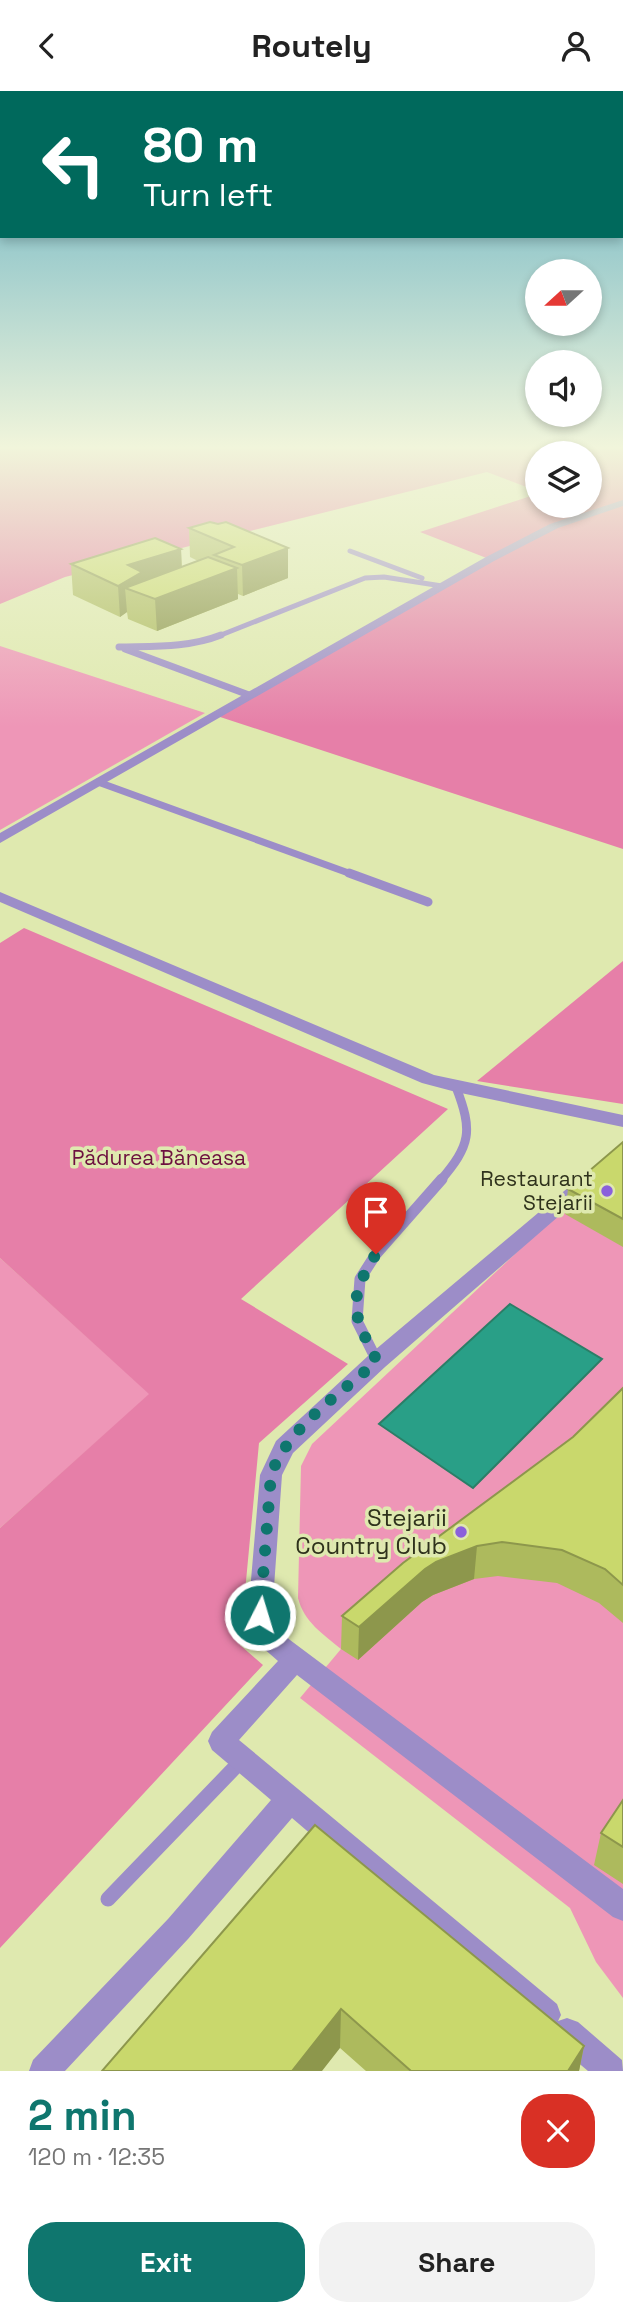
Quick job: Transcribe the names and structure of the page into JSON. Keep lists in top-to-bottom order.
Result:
{
  "parks": ["Pădurea Băneasa"],
  "places": ["Restaurant Stejarii", "Stejarii Country Club"],
  "north": "left",
  "page": {
    "header": "Routely",
    "turn": ["80 m", "Turn left"],
    "heading": ["2 min", "120 m · 12:35"],
    "buttons": ["Exit", "Share"]
  }
}
